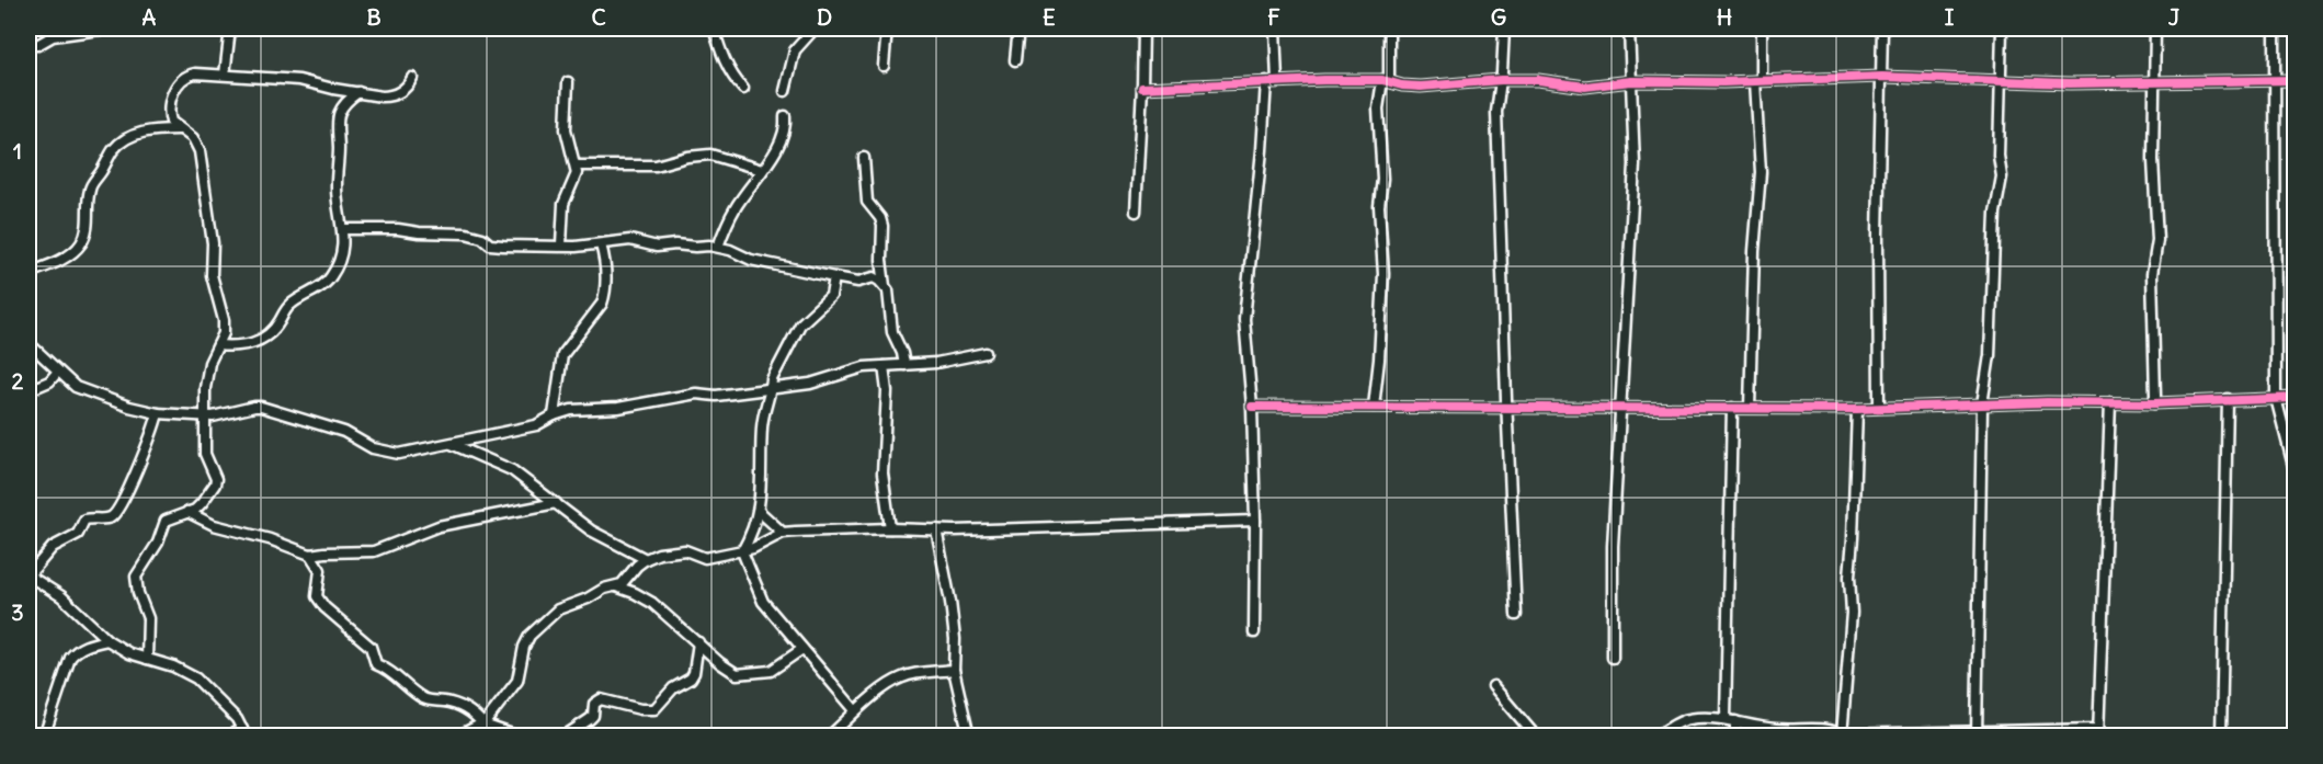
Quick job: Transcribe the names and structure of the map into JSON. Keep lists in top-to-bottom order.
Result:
{
  "grid": {
    "columns": [
      "A",
      "B",
      "C",
      "D",
      "E",
      "F",
      "G",
      "H",
      "I",
      "J"
    ],
    "rows": ["1", "2", "3"]
  }
}
